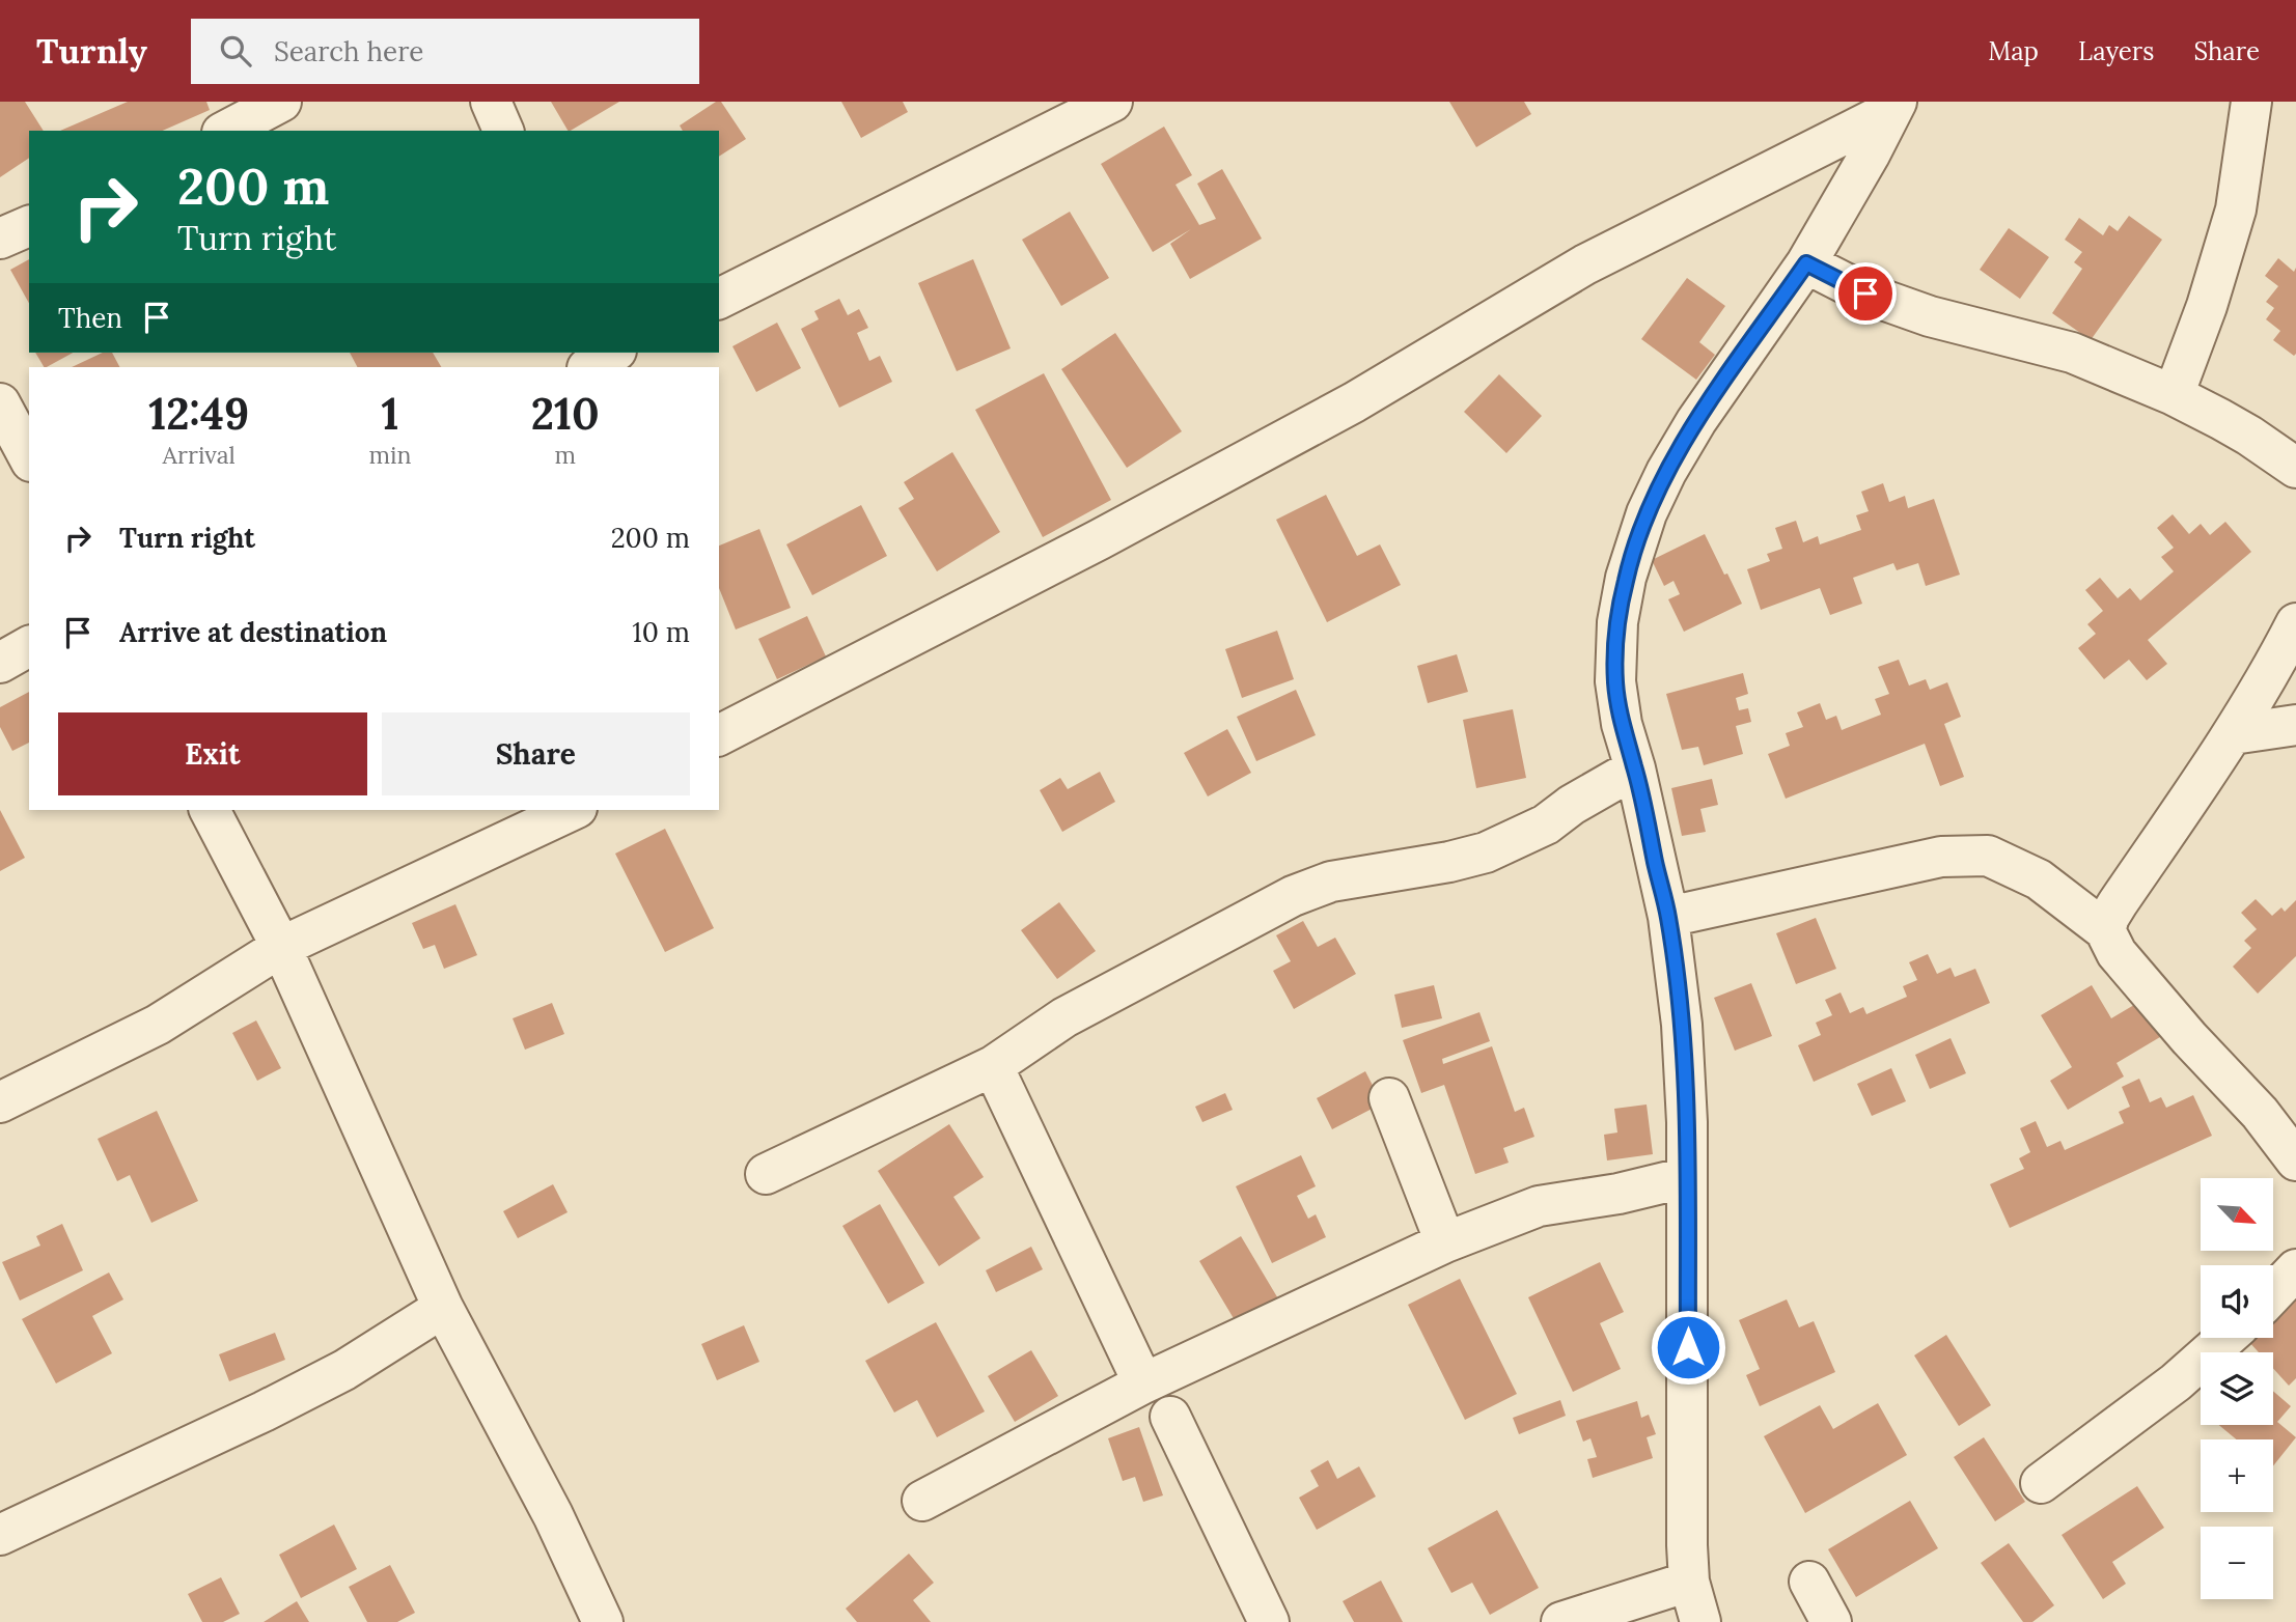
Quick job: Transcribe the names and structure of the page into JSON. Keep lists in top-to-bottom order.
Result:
{
  "north": "bottom right",
  "page": {
    "header": "Turnly",
    "search": "Search here",
    "nav": ["Map", "Layers", "Share"],
    "turn": ["200 m", "Turn right"],
    "then": "Then",
    "eta": [
      "12:49",
      "Arrival",
      "1",
      "min",
      "210",
      "m"
    ],
    "list": [
      {
        "name": "Turn right",
        "value": "200 m"
      },
      {
        "name": "Arrive at destination",
        "value": "10 m"
      }
    ],
    "buttons": ["Exit", "Share"],
    "map_buttons": ["+", "−"]
  }
}
